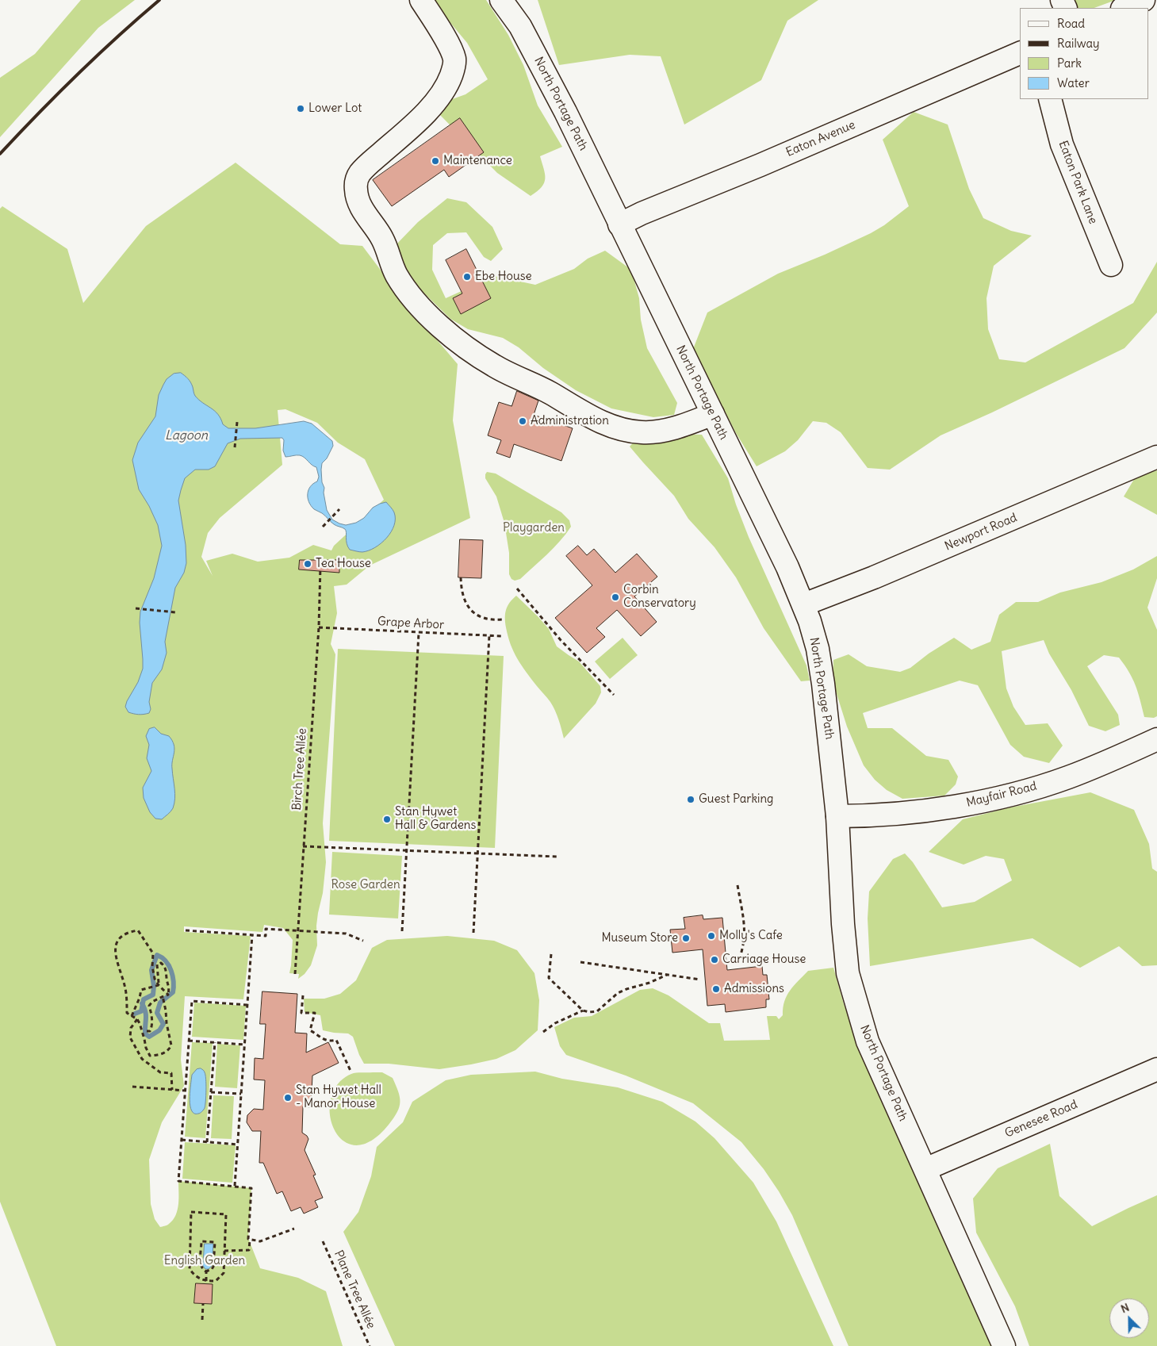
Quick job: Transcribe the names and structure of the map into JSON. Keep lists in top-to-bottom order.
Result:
{
  "streets": {
    "street": [
      "North Portage Path",
      "Eaton Avenue",
      "Eaton Park Lane",
      "Newport Road",
      "Mayfair Road",
      "Genesee Road"
    ],
    "path": ["Grape Arbor", "Birch Tree Allée", "Plane Tree Allée"]
  },
  "crossings": [
    ["North Portage Path", "Eaton Avenue"],
    ["North Portage Path", "Newport Road"],
    ["North Portage Path", "Mayfair Road"],
    ["North Portage Path", "Genesee Road"],
    ["Grape Arbor", "Birch Tree Allée"]
  ],
  "water": ["Lagoon"],
  "parks": ["Playgarden", "Rose Garden", "English Garden"],
  "places": [
    "Lower Lot",
    "Maintenance",
    "Ebe House",
    "Administration",
    "Tea House",
    "Corbin Conservatory",
    "Guest Parking",
    "Stan Hywet Hall & Gardens",
    "Molly's Cafe",
    "Museum Store",
    "Carriage House",
    "Admissions",
    "Stan Hywet Hall - Manor House"
  ],
  "legend": [
    "Road",
    "Railway",
    "Park",
    "Water"
  ],
  "north": "top left"
}
